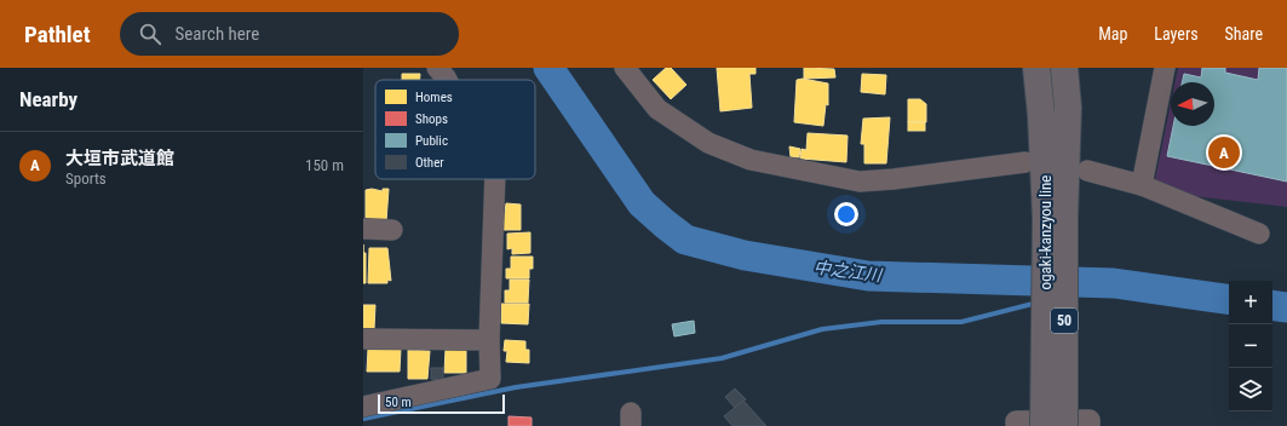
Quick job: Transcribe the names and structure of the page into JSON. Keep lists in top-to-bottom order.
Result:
{
  "streets": {
    "main road": ["ogaki-kanzyou line", "50"]
  },
  "water": ["中之江川"],
  "legend": [
    "Homes",
    "Shops",
    "Public",
    "Other"
  ],
  "scale_bar": "50 m",
  "north": "left",
  "page": {
    "header": "Pathlet",
    "search": "Search here",
    "nav": ["Map", "Layers", "Share"],
    "heading": "Nearby",
    "list": [
      {
        "mark": "A",
        "name": "大垣市武道館",
        "note": "Sports",
        "value": "150 m"
      }
    ],
    "pins": "A",
    "map_buttons": ["+", "−"],
    "scale": "50 m"
  }
}
